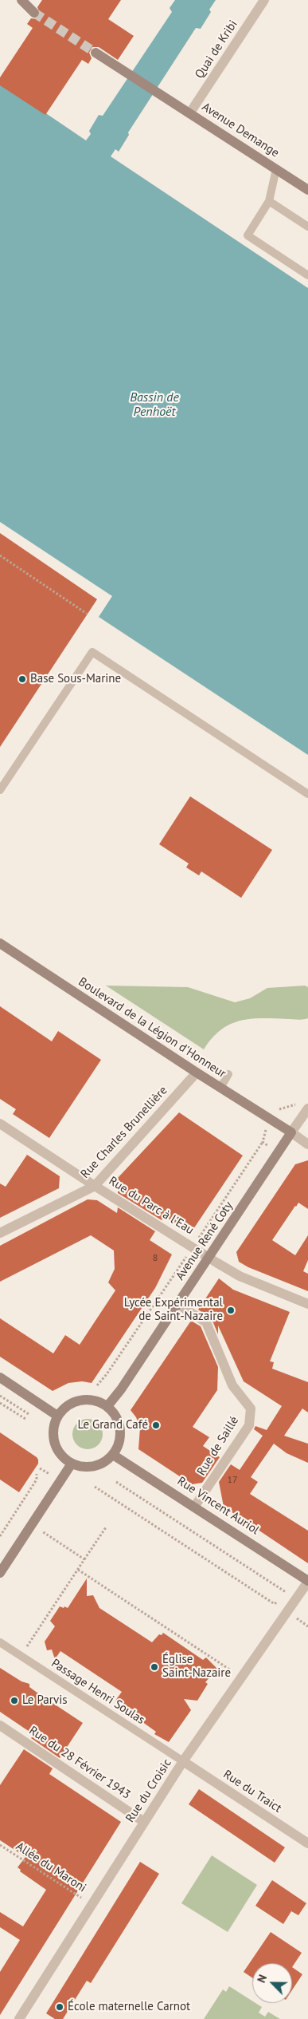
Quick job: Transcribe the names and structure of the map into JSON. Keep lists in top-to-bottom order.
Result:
{
  "streets": {
    "main road": [
      "Avenue Demange",
      "Boulevard de la Légion d'Honneur",
      "Avenue René Coty",
      "Rue Vincent Auriol"
    ],
    "street": [
      "Quai de Kribi",
      "Rue Charles Brunellière",
      "Rue du Parc à l'Eau",
      "Rue de Saillé",
      "Rue du 28 Février 1943",
      "Rue du Croisic",
      "Rue du Traict"
    ],
    "lane": ["Passage Henri Soulas"],
    "path": ["Allée du Maroni"]
  },
  "crossings": [
    ["Quai de Kribi", "Avenue Demange"],
    ["Boulevard de la Légion d'Honneur", "Rue Charles Brunellière"],
    ["Boulevard de la Légion d'Honneur", "Avenue René Coty"],
    ["Rue Charles Brunellière", "Rue du Parc à l'Eau"],
    ["Rue du Parc à l'Eau", "Avenue René Coty"],
    ["Avenue René Coty", "Rue de Saillé"],
    ["Avenue René Coty", "Rue Vincent Auriol"],
    ["Rue de Saillé", "Rue Vincent Auriol"],
    ["Rue Vincent Auriol", "Rue du Croisic"],
    ["Passage Henri Soulas", "Rue du Croisic"],
    ["Passage Henri Soulas", "Rue du Traict"],
    ["Rue du 28 Février 1943", "Rue du Croisic"],
    ["Rue du Croisic", "Rue du Traict"],
    ["Rue du Croisic", "Allée du Maroni"]
  ],
  "water": ["Bassin de Penhoët"],
  "places": [
    "Base Sous-Marine",
    "Lycée Expérimental de Saint-Nazaire",
    "Le Grand Café",
    "Église Saint-Nazaire",
    "Le Parvis",
    "École maternelle Carnot"
  ],
  "house_numbers": ["8", "17"],
  "north": "top left"
}
